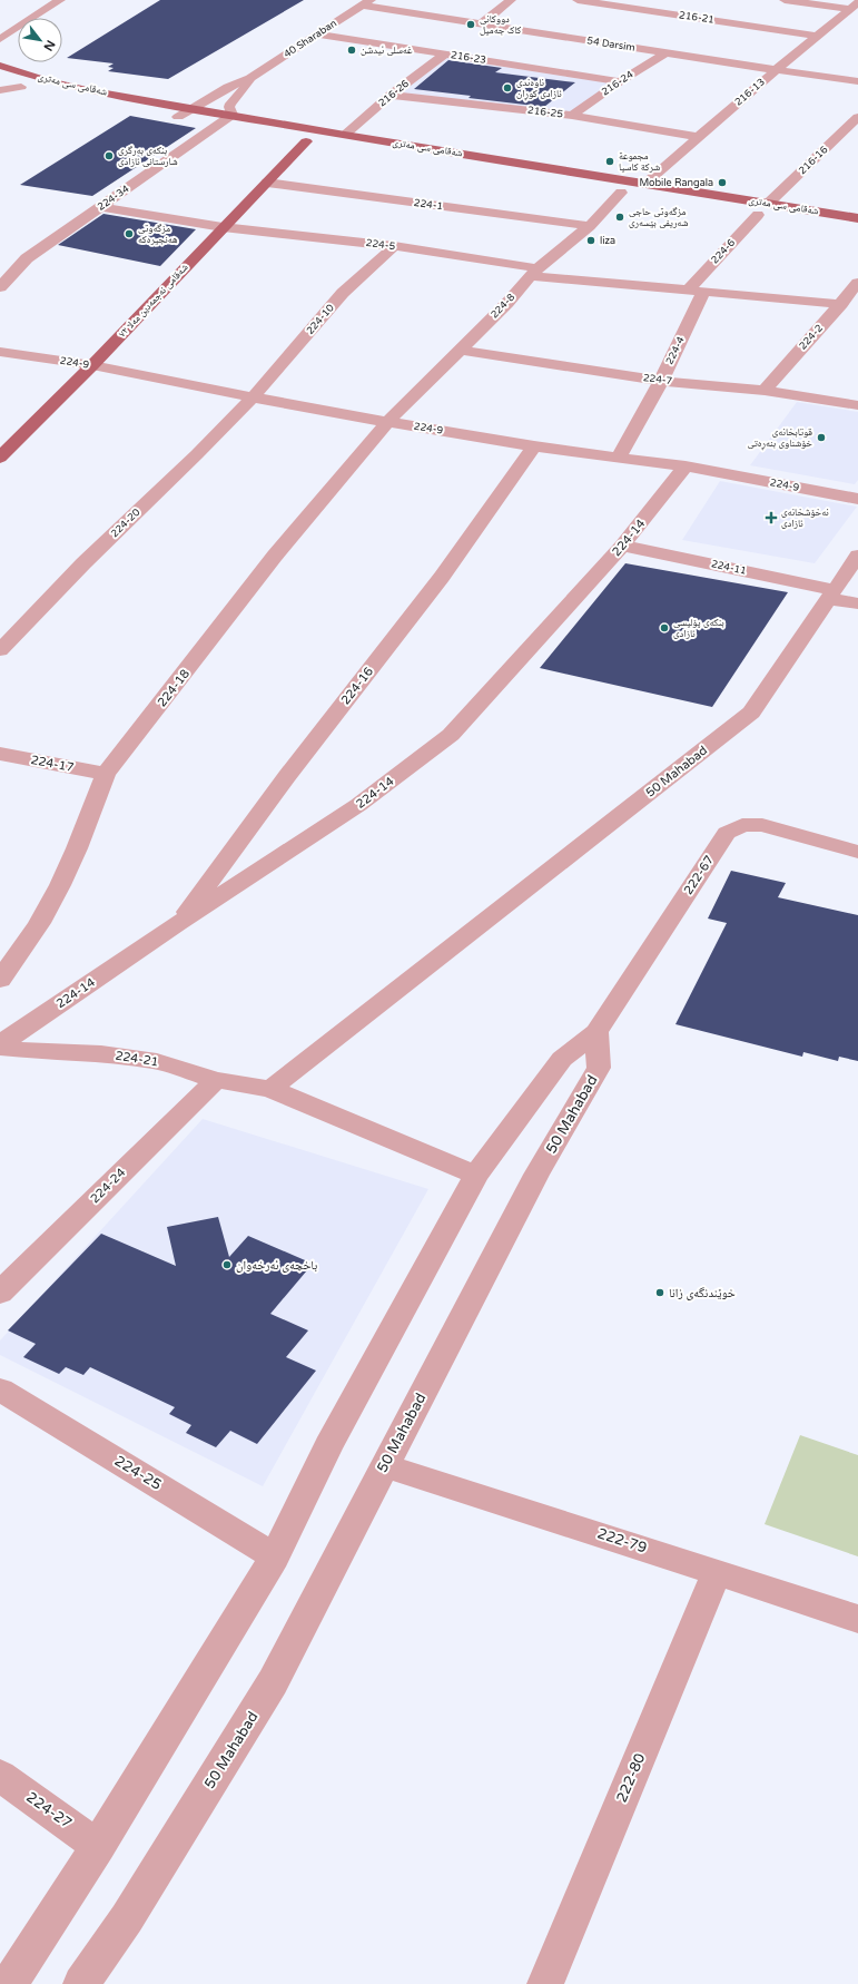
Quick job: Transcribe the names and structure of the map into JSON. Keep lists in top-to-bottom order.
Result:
{
  "streets": {
    "main road": ["شەقامی سی مەتری", "شەقامی نەجمەدین مەلا ٧٢"],
    "street": [
      "216-21",
      "40 Sharaban",
      "54 Darsim",
      "216-23",
      "216-24",
      "216-13",
      "216-26",
      "216-25",
      "216-16",
      "224-34",
      "224-1",
      "224-5",
      "224-6",
      "224-8",
      "224-10",
      "224-2",
      "224-4",
      "224-9",
      "224-7",
      "224-20",
      "224-14",
      "224-11",
      "224-16",
      "224-18",
      "224-17",
      "50 Mahabad",
      "222-67",
      "224-21",
      "224-24",
      "224-25",
      "222-79",
      "222-80",
      "224-27"
    ]
  },
  "crossings": [
    ["216-21", "216-13"],
    ["40 Sharaban", "54 Darsim"],
    ["40 Sharaban", "216-23"],
    ["40 Sharaban", "شەقامی سی مەتری"],
    ["40 Sharaban", "224-34"],
    ["54 Darsim", "216-24"],
    ["54 Darsim", "216-13"],
    ["216-23", "216-24"],
    ["216-23", "216-26"],
    ["216-24", "216-25"],
    ["شەقامی سی مەتری", "216-13"],
    ["شەقامی سی مەتری", "216-26"],
    ["شەقامی سی مەتری", "216-16"],
    ["شەقامی سی مەتری", "224-34"],
    ["شەقامی سی مەتری", "224-6"],
    ["216-13", "216-25"],
    ["216-26", "216-25"],
    ["224-34", "224-5"],
    ["224-1", "شەقامی نەجمەدین مەلا ٧٢"],
    ["224-1", "224-8"],
    ["224-5", "224-6"],
    ["224-5", "شەقامی نەجمەدین مەلا ٧٢"],
    ["224-5", "224-8"],
    ["224-5", "224-10"],
    ["224-5", "224-2"],
    ["224-5", "224-4"],
    ["شەقامی نەجمەدین مەلا ٧٢", "224-9"],
    ["224-8", "224-9"],
    ["224-8", "224-7"],
    ["224-8", "224-18"],
    ["224-10", "224-9"],
    ["224-10", "224-20"],
    ["224-2", "224-7"],
    ["224-4", "224-9"],
    ["224-4", "224-7"],
    ["224-9", "224-20"],
    ["224-9", "224-14"],
    ["224-9", "224-16"],
    ["224-9", "224-18"],
    ["224-14", "224-11"],
    ["224-14", "224-16"],
    ["224-14", "224-21"],
    ["224-11", "50 Mahabad"],
    ["224-18", "224-17"],
    ["50 Mahabad", "222-67"],
    ["50 Mahabad", "224-21"],
    ["50 Mahabad", "222-79"],
    ["224-21", "224-24"],
    ["222-79", "222-80"]
  ],
  "places": {
    "other": [
      "دووکانی کاک جەمیل",
      "غەسلی ئیدشن",
      "ناوەندی ئازادی کوڕان",
      "بنکەی بەرگری شارستانی ئازادی",
      "مجموعة شرکة کاسیا",
      "Mobile Rangala",
      "مزگەوتی حاجی شەریفی بێسەری",
      "مزگەوتی ھەنجیرەکە",
      "liza",
      "قوتابخانەی خۆشناوی بنەڕەتی",
      "بنکەی پۆلیسی ئازادی",
      "باخچەی ئەرخەوان",
      "خوێندنگەی زانا"
    ],
    "health": ["نەخۆشخانەی ئازادی"]
  },
  "north": "bottom right"
}
